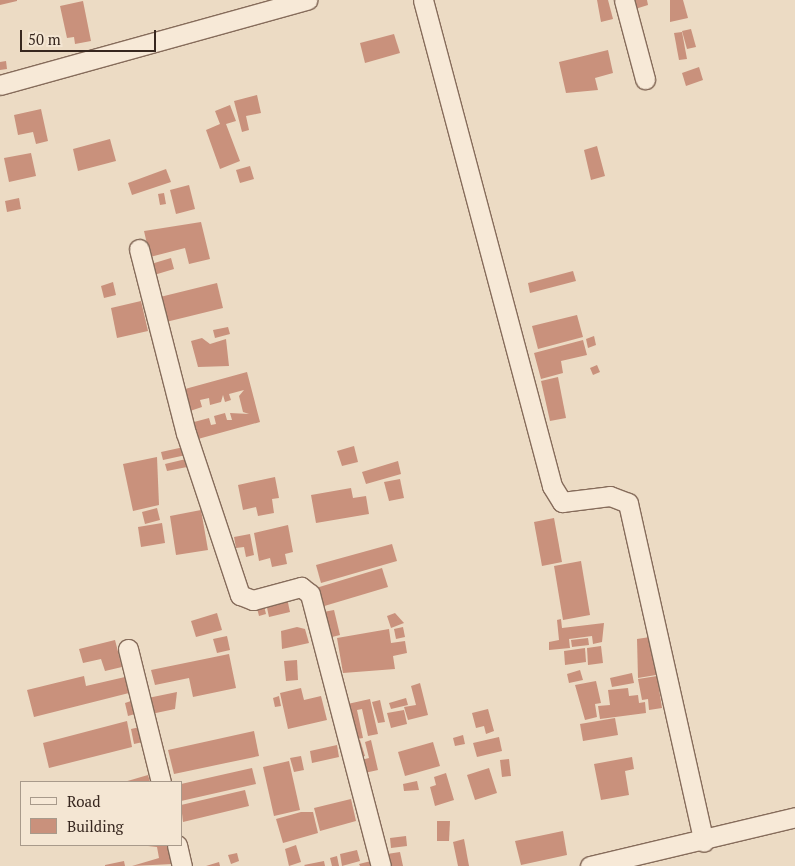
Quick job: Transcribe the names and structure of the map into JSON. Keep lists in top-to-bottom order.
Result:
{
  "legend": ["Road", "Building"],
  "scale_bar": "50 m"
}
